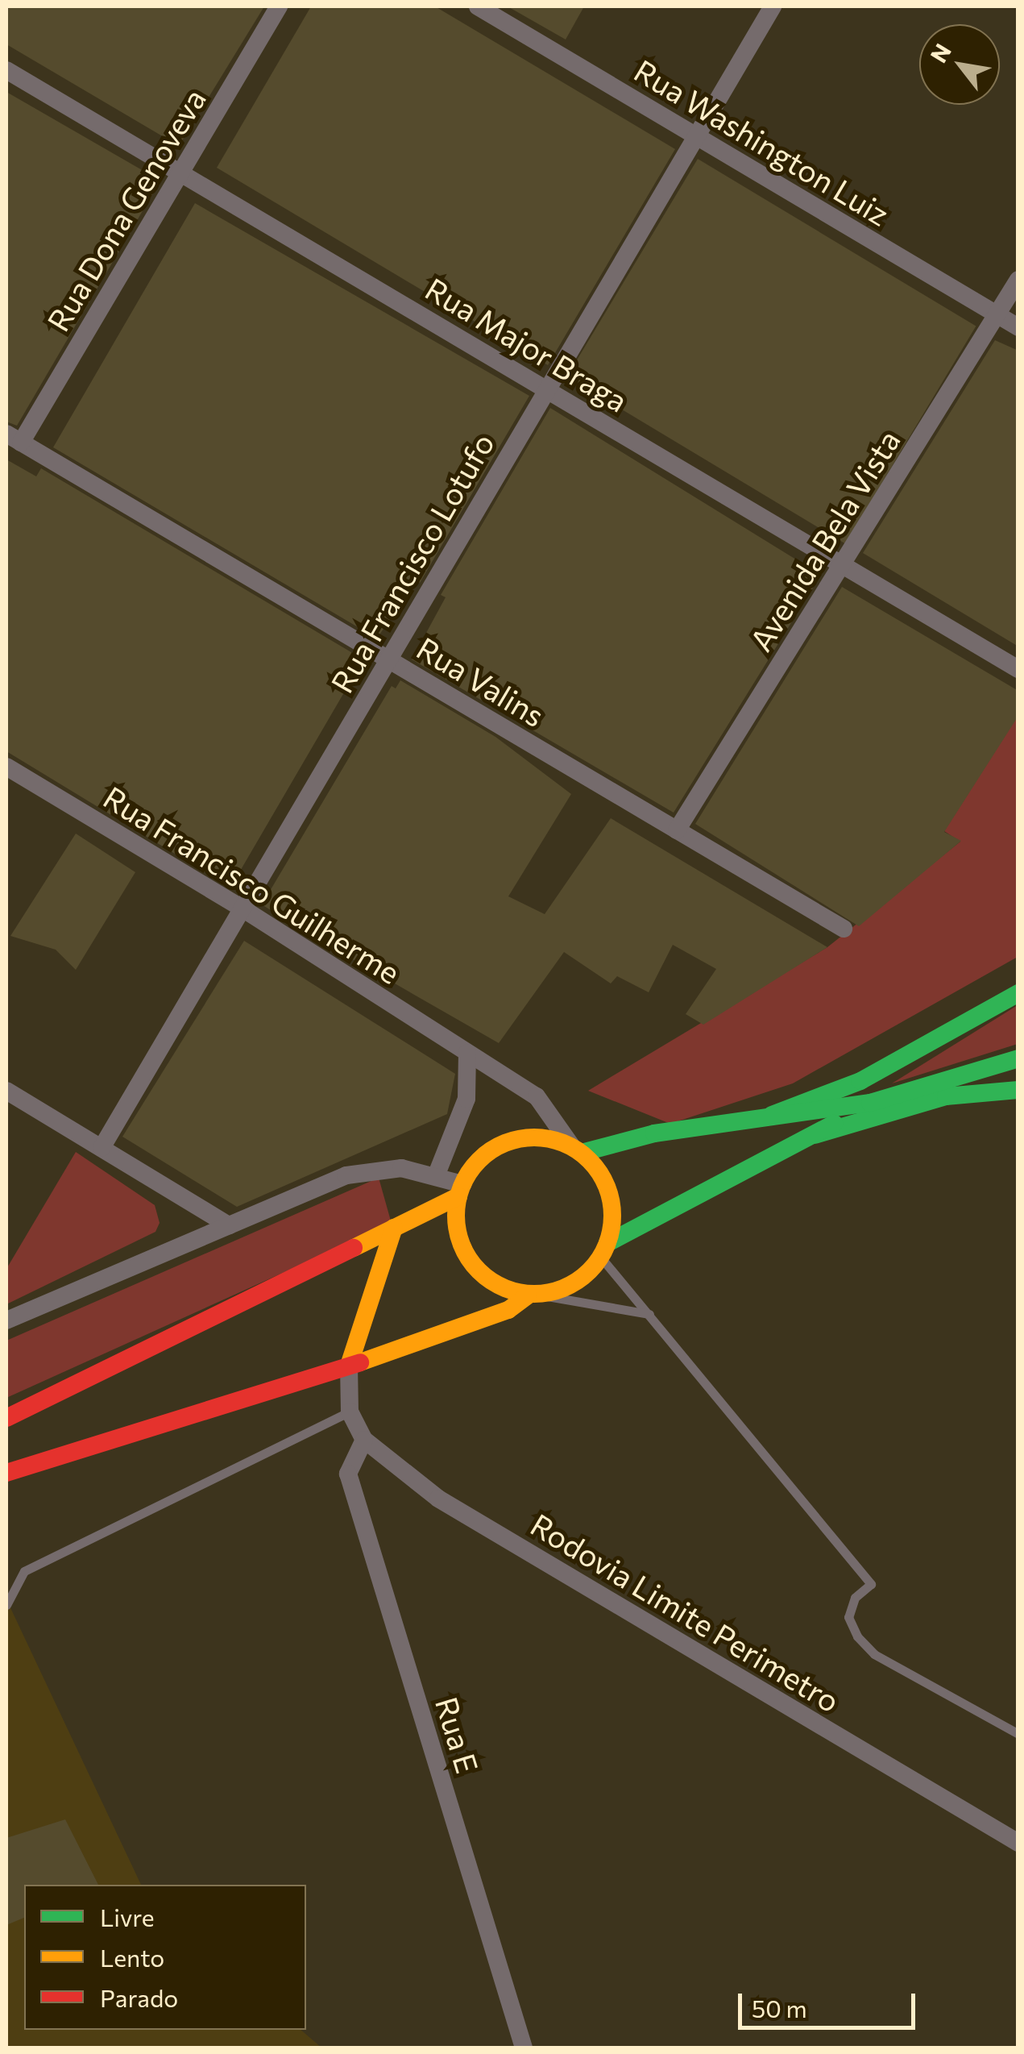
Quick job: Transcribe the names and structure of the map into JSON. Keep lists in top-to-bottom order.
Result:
{
  "streets": {
    "street": [
      "Rua Washington Luiz",
      "Rua Dona Genoveva",
      "Rua Major Braga",
      "Avenida Bela Vista",
      "Rua Francisco Lotufo",
      "Rua Valins",
      "Rua Francisco Guilherme",
      "Rodovia Limite Perimetro",
      "Rua E"
    ]
  },
  "crossings": [
    ["Rua Washington Luiz", "Avenida Bela Vista"],
    ["Rua Washington Luiz", "Rua Francisco Lotufo"],
    ["Rua Dona Genoveva", "Rua Major Braga"],
    ["Rua Dona Genoveva", "Rua Valins"],
    ["Rua Major Braga", "Avenida Bela Vista"],
    ["Rua Major Braga", "Rua Francisco Lotufo"],
    ["Avenida Bela Vista", "Rua Valins"],
    ["Rua Francisco Lotufo", "Rua Valins"],
    ["Rua Francisco Lotufo", "Rua Francisco Guilherme"],
    ["Rodovia Limite Perimetro", "Rua E"]
  ],
  "legend": ["Livre", "Lento", "Parado"],
  "scale_bar": "50 m",
  "north": "top left"
}
